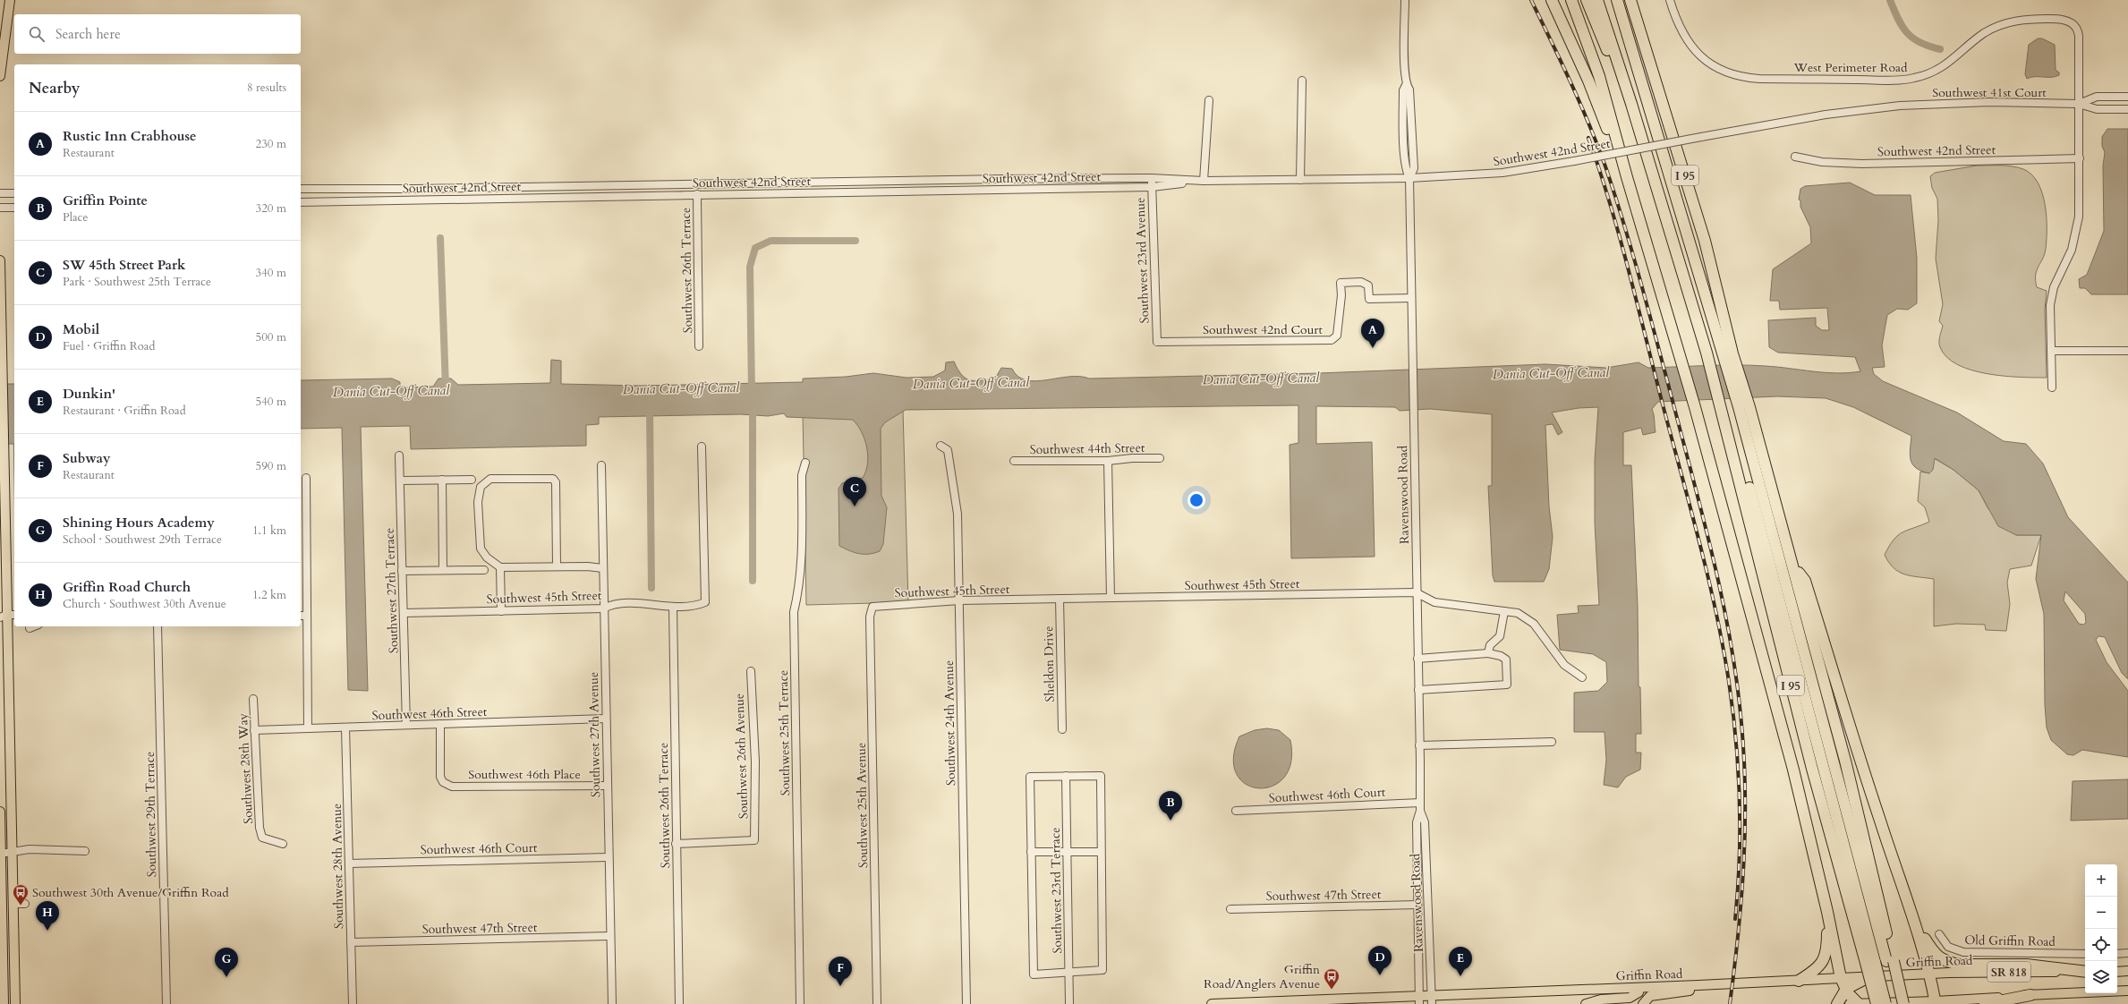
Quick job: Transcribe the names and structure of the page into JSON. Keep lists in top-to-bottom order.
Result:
{
  "streets": {
    "highway": ["I 95"],
    "main road": ["Griffin Road", "SR 818"],
    "street": [
      "West Perimeter Road",
      "Southwest 41st Court",
      "Southwest 42nd Street",
      "Southwest 23rd Avenue",
      "Southwest 26th Terrace",
      "Southwest 42nd Court",
      "Southwest 44th Street",
      "Ravenswood Road",
      "Southwest 45th Street",
      "Southwest 27th Terrace",
      "Sheldon Drive",
      "Southwest 46th Street",
      "Southwest 24th Avenue",
      "Southwest 25th Terrace",
      "Southwest 27th Avenue",
      "Southwest 26th Avenue",
      "Southwest 28th Way",
      "Southwest 46th Place",
      "Southwest 46th Court",
      "Southwest 25th Avenue",
      "Southwest 29th Terrace",
      "Southwest 28th Avenue",
      "Southwest 23rd Terrace",
      "Southwest 47th Street",
      "Old Griffin Road"
    ]
  },
  "crossings": [
    ["West Perimeter Road", "Southwest 41st Court"],
    ["Southwest 41st Court", "Southwest 42nd Street"],
    ["Southwest 42nd Street", "Southwest 23rd Avenue"],
    ["Southwest 42nd Street", "Southwest 26th Terrace"],
    ["Southwest 42nd Street", "Ravenswood Road"],
    ["Southwest 23rd Avenue", "Southwest 42nd Court"],
    ["Southwest 26th Terrace", "Southwest 45th Street"],
    ["Southwest 26th Terrace", "Southwest 26th Avenue"],
    ["Southwest 42nd Court", "Ravenswood Road"],
    ["Ravenswood Road", "Southwest 45th Street"],
    ["Ravenswood Road", "Southwest 46th Court"],
    ["Ravenswood Road", "Southwest 47th Street"],
    ["Ravenswood Road", "Griffin Road"],
    ["Southwest 45th Street", "Southwest 27th Terrace"],
    ["Southwest 45th Street", "Sheldon Drive"],
    ["Southwest 45th Street", "Southwest 24th Avenue"],
    ["Southwest 45th Street", "Southwest 27th Avenue"],
    ["Southwest 45th Street", "Southwest 25th Avenue"],
    ["Southwest 27th Terrace", "Southwest 46th Street"],
    ["Southwest 46th Street", "Southwest 27th Avenue"],
    ["Southwest 46th Street", "Southwest 28th Way"],
    ["Southwest 46th Street", "Southwest 46th Place"],
    ["Southwest 46th Street", "Southwest 28th Avenue"],
    ["Southwest 27th Avenue", "Southwest 46th Place"],
    ["Southwest 27th Avenue", "Southwest 46th Court"],
    ["Southwest 27th Avenue", "Southwest 47th Street"],
    ["Southwest 46th Court", "Southwest 28th Avenue"],
    ["Southwest 28th Avenue", "Southwest 47th Street"]
  ],
  "water": ["Dania Cut-Off Canal"],
  "places": {
    "bus stop": ["Southwest 30th Avenue/Griffin Road", "Griffin Road/Anglers Avenue"]
  },
  "page": {
    "search": "Search here",
    "heading": ["Nearby", "8 results"],
    "list": [
      {
        "mark": "A",
        "name": "Rustic Inn Crabhouse",
        "note": "Restaurant",
        "value": "230 m"
      },
      {
        "mark": "B",
        "name": "Griffin Pointe",
        "note": "Place",
        "value": "320 m"
      },
      {
        "mark": "C",
        "name": "SW 45th Street Park",
        "note": "Park · Southwest 25th Terrace",
        "value": "340 m"
      },
      {
        "mark": "D",
        "name": "Mobil",
        "note": "Fuel · Griffin Road",
        "value": "500 m"
      },
      {
        "mark": "E",
        "name": "Dunkin'",
        "note": "Restaurant · Griffin Road",
        "value": "540 m"
      },
      {
        "mark": "F",
        "name": "Subway",
        "note": "Restaurant",
        "value": "590 m"
      },
      {
        "mark": "G",
        "name": "Shining Hours Academy",
        "note": "School · Southwest 29th Terrace",
        "value": "1.1 km"
      },
      {
        "mark": "H",
        "name": "Griffin Road Church",
        "note": "Church · Southwest 30th Avenue",
        "value": "1.2 km"
      }
    ],
    "pins": [
      "A",
      "C",
      "B",
      "H",
      "D",
      "E",
      "G",
      "F"
    ],
    "map_buttons": ["+", "−"]
  }
}
